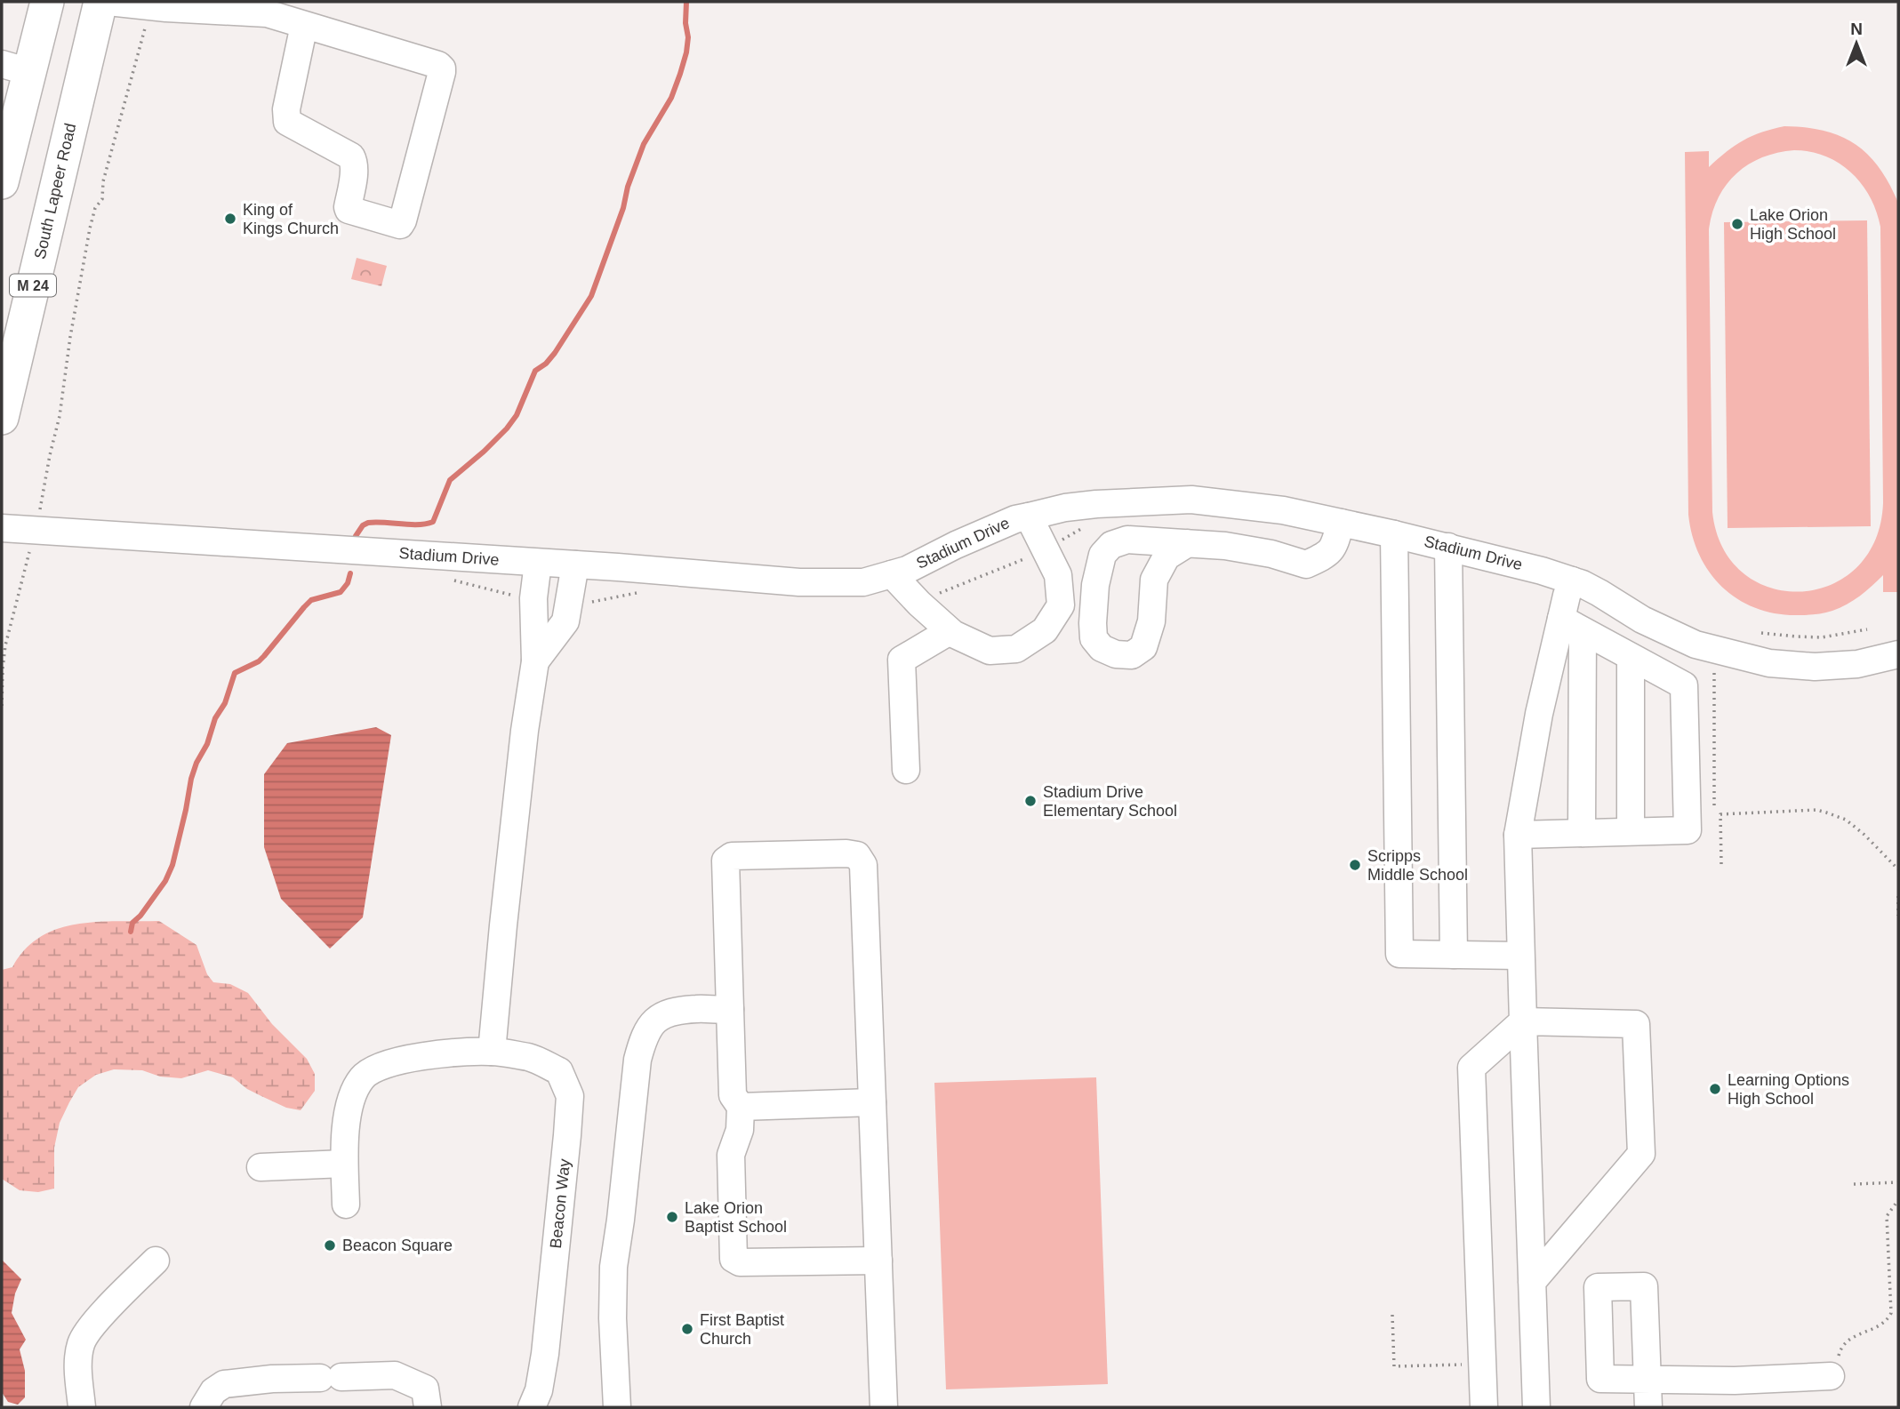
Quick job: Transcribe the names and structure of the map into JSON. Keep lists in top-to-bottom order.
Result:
{
  "streets": {
    "main road": ["South Lapeer Road", "M 24"],
    "street": ["Stadium Drive", "Beacon Way"]
  },
  "places": [
    "King of Kings Church",
    "Lake Orion High School",
    "Stadium Drive Elementary School",
    "Scripps Middle School",
    "Learning Options High School",
    "Lake Orion Baptist School",
    "Beacon Square",
    "First Baptist Church"
  ],
  "north": "top"
}
